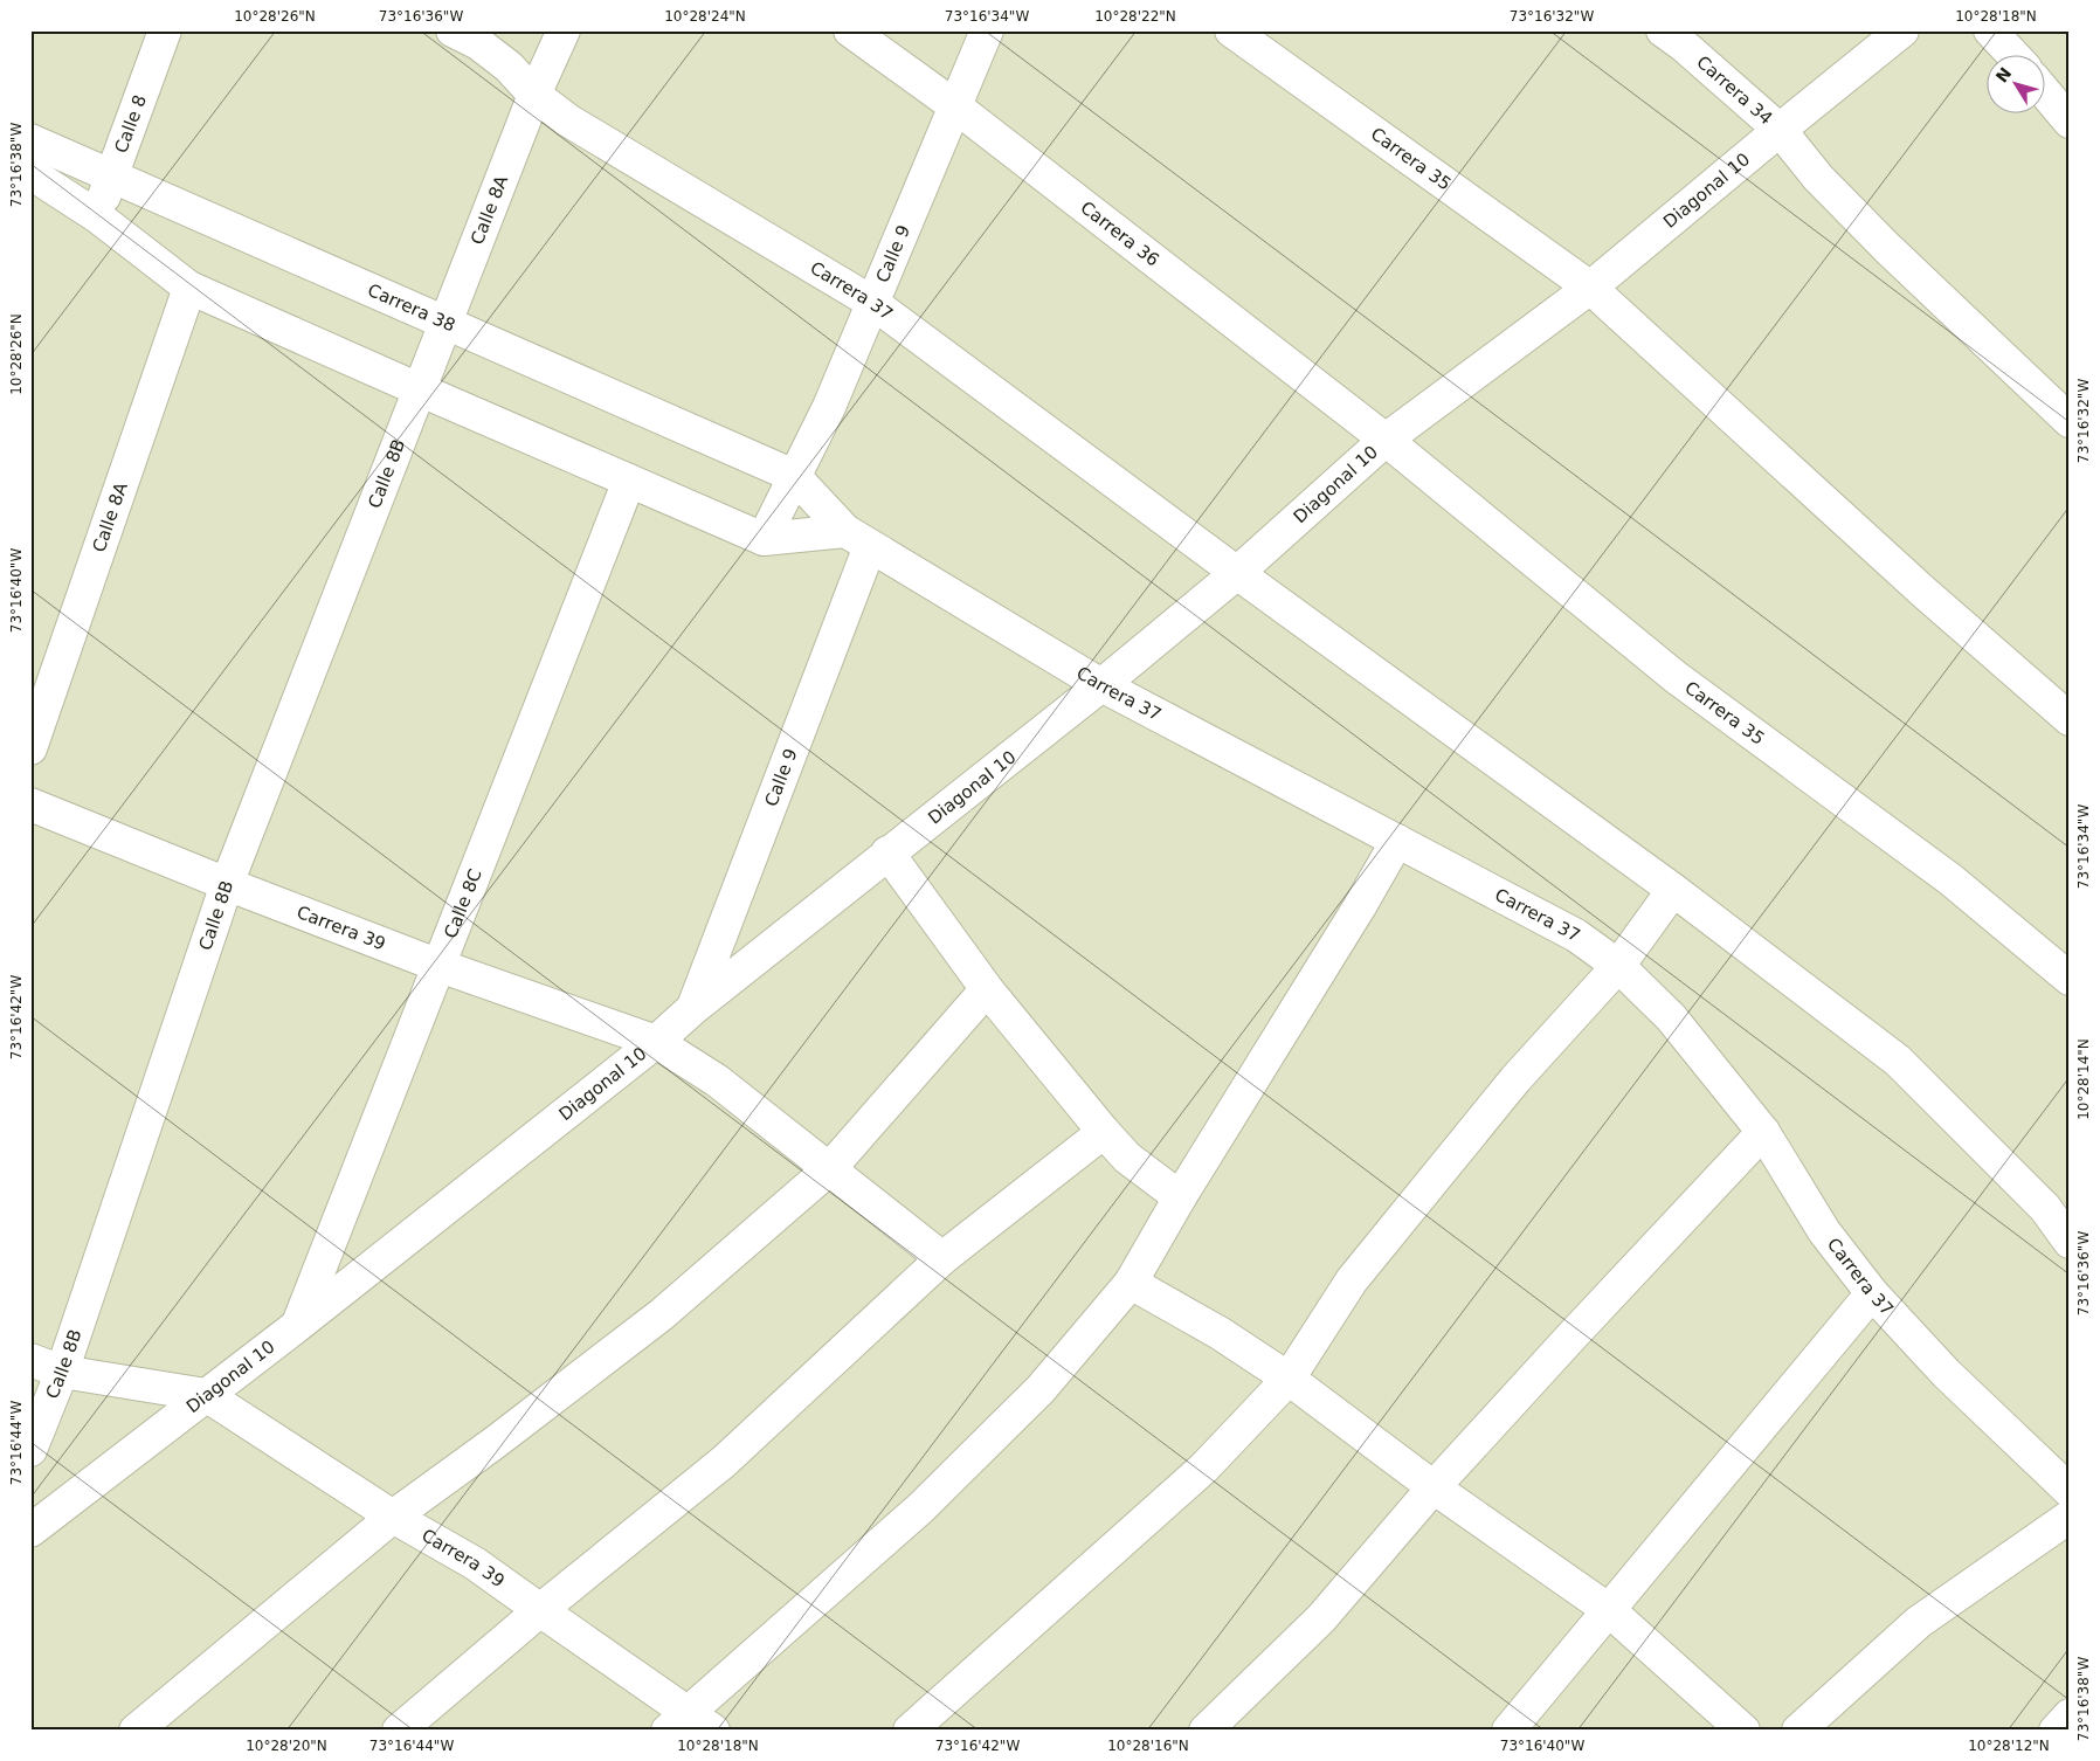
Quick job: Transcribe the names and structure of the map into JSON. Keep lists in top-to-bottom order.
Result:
{
  "streets": {
    "street": [
      "Carrera 34",
      "Calle 8",
      "Carrera 35",
      "Diagonal 10",
      "Calle 8A",
      "Carrera 36",
      "Calle 9",
      "Carrera 37",
      "Carrera 38",
      "Calle 8B",
      "Calle 8C",
      "Carrera 39"
    ]
  },
  "crossings": [
    ["Carrera 34", "Diagonal 10"],
    ["Calle 8", "Carrera 38"],
    ["Carrera 35", "Diagonal 10"],
    ["Carrera 35", "Carrera 36"],
    ["Diagonal 10", "Carrera 36"],
    ["Diagonal 10", "Calle 9"],
    ["Diagonal 10", "Carrera 37"],
    ["Diagonal 10", "Calle 8C"],
    ["Diagonal 10", "Carrera 39"],
    ["Calle 8A", "Carrera 37"],
    ["Calle 8A", "Carrera 38"],
    ["Calle 8A", "Calle 8B"],
    ["Carrera 36", "Calle 9"],
    ["Calle 9", "Carrera 37"],
    ["Calle 9", "Carrera 38"],
    ["Carrera 37", "Carrera 38"],
    ["Calle 8B", "Carrera 39"],
    ["Calle 8C", "Carrera 39"]
  ],
  "north": "top left",
  "coordinates": [
    "10°28'26\"N",
    "73°16'36\"W",
    "10°28'24\"N",
    "73°16'34\"W",
    "10°28'22\"N",
    "73°16'32\"W",
    "10°28'18\"N",
    "73°16'38\"W",
    "73°16'40\"W",
    "73°16'42\"W",
    "10°28'14\"N",
    "73°16'44\"W",
    "10°28'20\"N",
    "10°28'16\"N",
    "10°28'12\"N"
  ]
}
